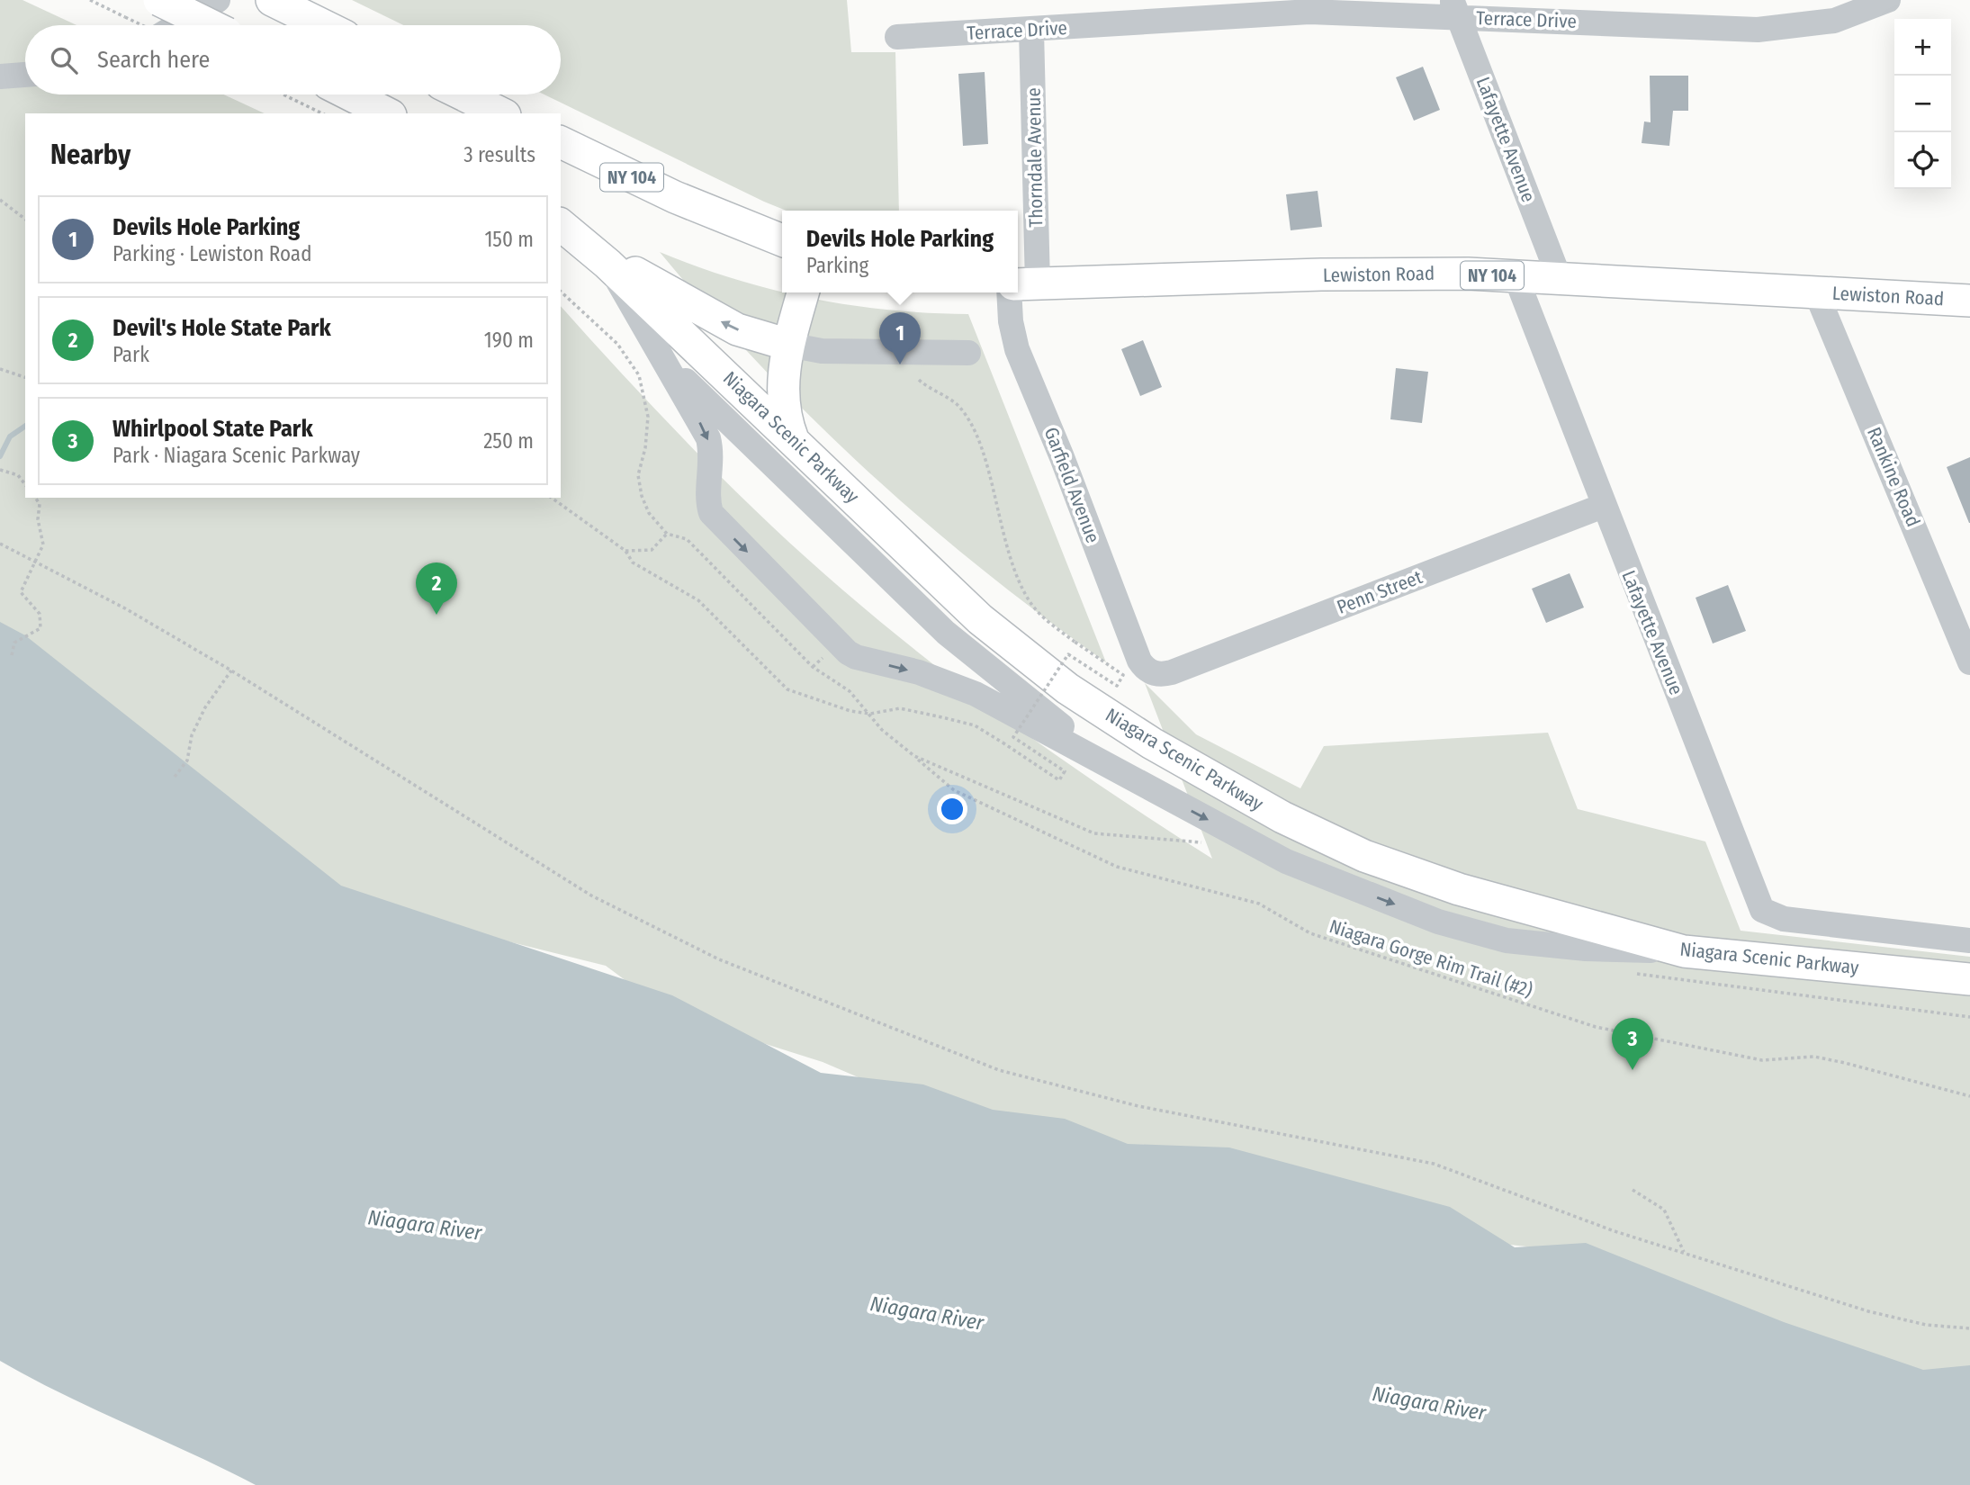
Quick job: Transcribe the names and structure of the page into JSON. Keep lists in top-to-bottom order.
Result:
{
  "streets": {
    "main road": ["NY 104", "Lewiston Road", "Niagara Scenic Parkway"],
    "street": [
      "Terrace Drive",
      "Lafayette Avenue",
      "Thorndale Avenue",
      "Rankine Road",
      "Garfield Avenue",
      "Penn Street"
    ],
    "path": ["Niagara Gorge Rim Trail (#2)"]
  },
  "crossings": [
    ["Terrace Drive", "Lafayette Avenue"],
    ["Terrace Drive", "Thorndale Avenue"],
    ["Lafayette Avenue", "Lewiston Road"],
    ["Lafayette Avenue", "Penn Street"],
    ["Thorndale Avenue", "Lewiston Road"],
    ["Thorndale Avenue", "Garfield Avenue"],
    ["Lewiston Road", "Rankine Road"],
    ["Lewiston Road", "Garfield Avenue"],
    ["Garfield Avenue", "Penn Street"]
  ],
  "water": ["Niagara River"],
  "page": {
    "map_buttons": ["+", "−"],
    "search": "Search here",
    "heading": ["Nearby", "3 results"],
    "list": [
      {
        "mark": "1",
        "name": "Devils Hole Parking",
        "note": "Parking · Lewiston Road",
        "value": "150 m"
      },
      {
        "mark": "2",
        "name": "Devil's Hole State Park",
        "note": "Park",
        "value": "190 m"
      },
      {
        "mark": "3",
        "name": "Whirlpool State Park",
        "note": "Park · Niagara Scenic Parkway",
        "value": "250 m"
      }
    ],
    "popup": ["Devils Hole Parking", "Parking"],
    "pins": ["1", "2", "3"]
  }
}
